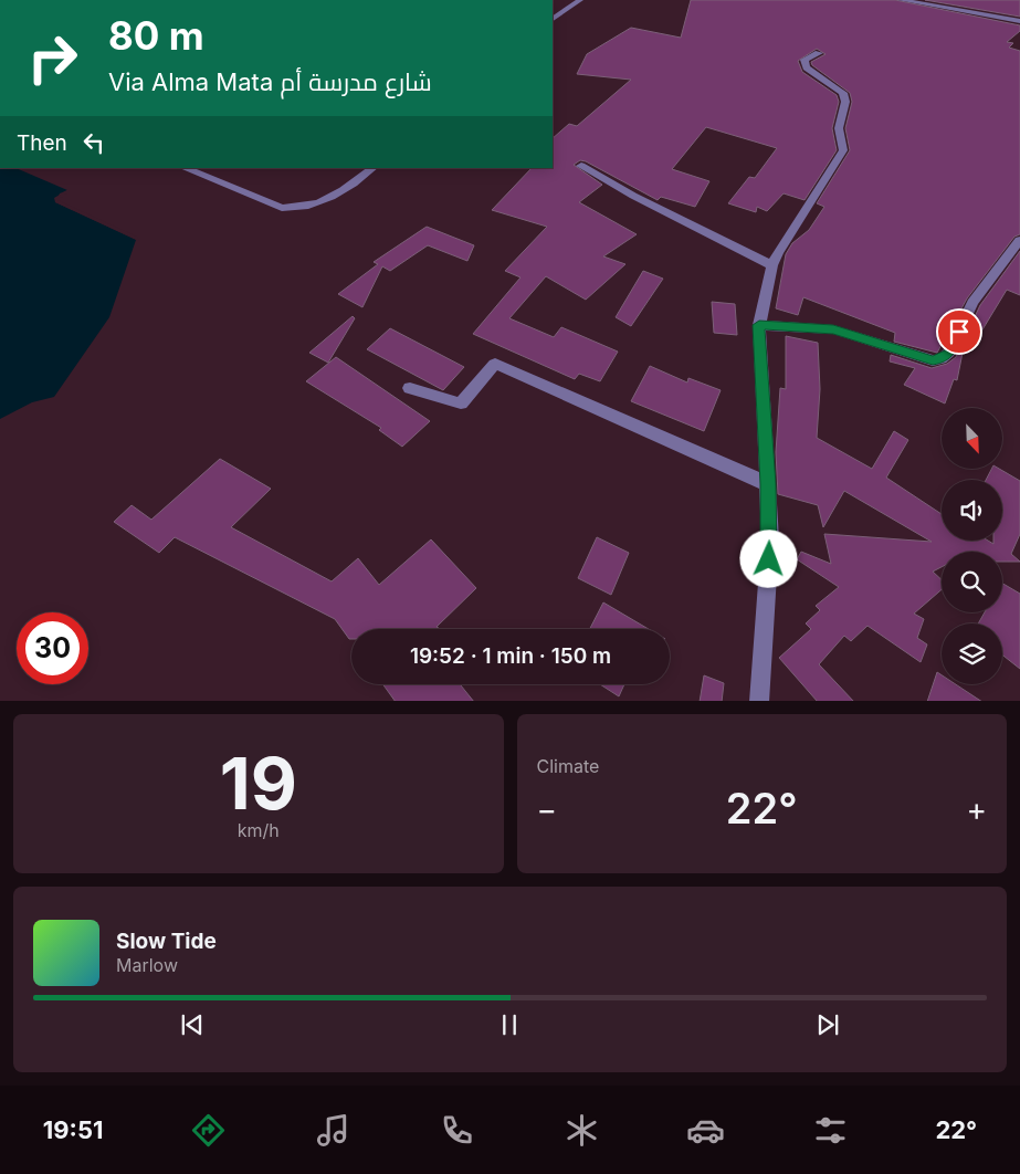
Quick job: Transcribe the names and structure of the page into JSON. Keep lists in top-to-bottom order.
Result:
{
  "north": "bottom right",
  "page": {
    "turn": ["80 m", "Via Alma Mata شارع مدرسة أم"],
    "then": "Then",
    "limit": "30",
    "trip": "19:52 · 1 min · 150 m",
    "tile": [
      ["19", "km/h"],
      "Climate"
    ],
    "heat": ["−", "22°", "+"],
    "song": ["Slow Tide", "Marlow"],
    "tabs": ["19:51", "22°"]
  }
}
